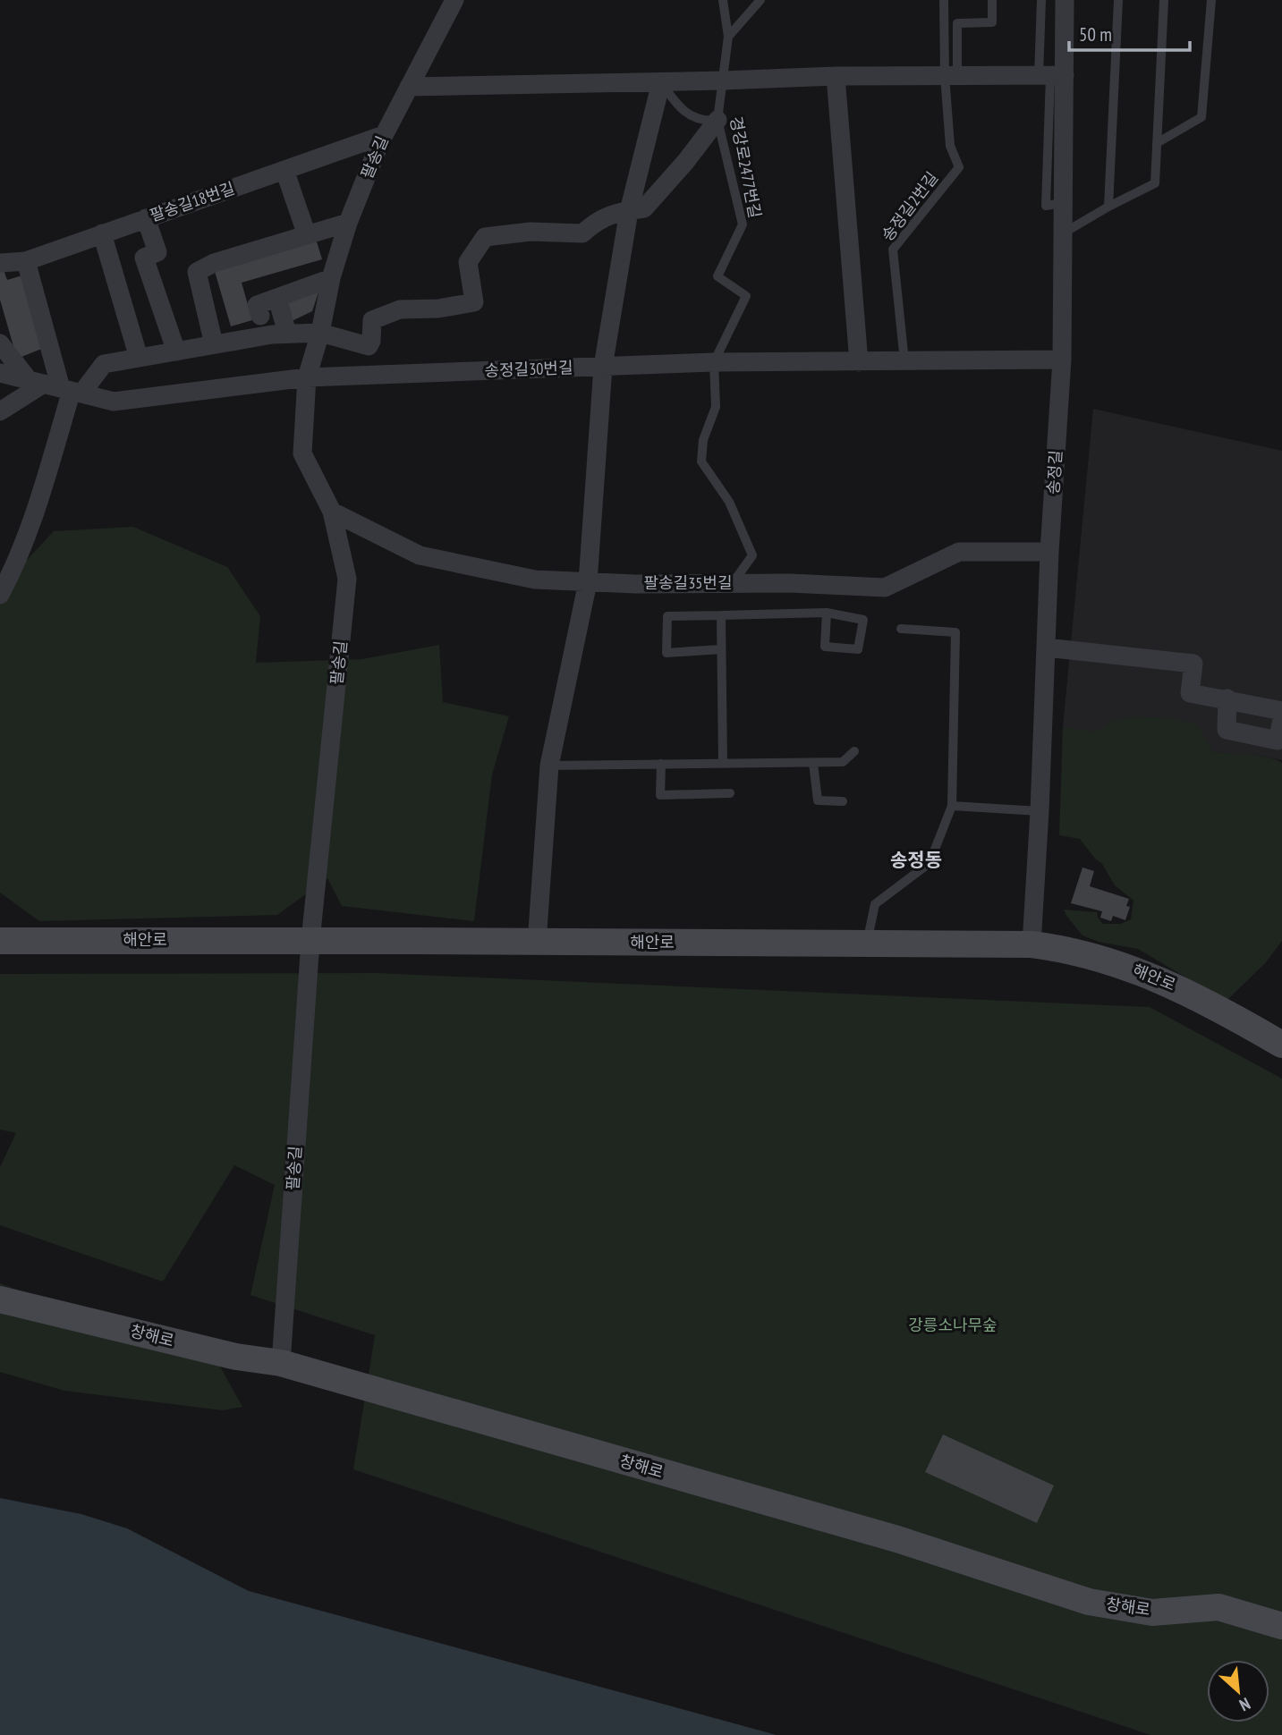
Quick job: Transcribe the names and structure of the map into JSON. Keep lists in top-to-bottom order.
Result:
{
  "streets": {
    "street": [
      "팔송길",
      "팔송길18번길",
      "송정길30번길",
      "송정길",
      "팔송길35번길",
      "해안로",
      "창해로"
    ],
    "lane": ["경강로2477번길", "송정길2번길"]
  },
  "crossings": [
    ["팔송길", "팔송길18번길"],
    ["팔송길", "송정길30번길"],
    ["팔송길", "팔송길35번길"],
    ["팔송길", "해안로"],
    ["팔송길", "창해로"],
    ["경강로2477번길", "송정길30번길"],
    ["송정길2번길", "송정길30번길"],
    ["송정길30번길", "송정길"],
    ["송정길", "팔송길35번길"],
    ["송정길", "해안로"]
  ],
  "districts": ["송정동"],
  "parks": ["강릉소나무숲"],
  "scale_bar": "50 m",
  "north": "bottom right"
}
